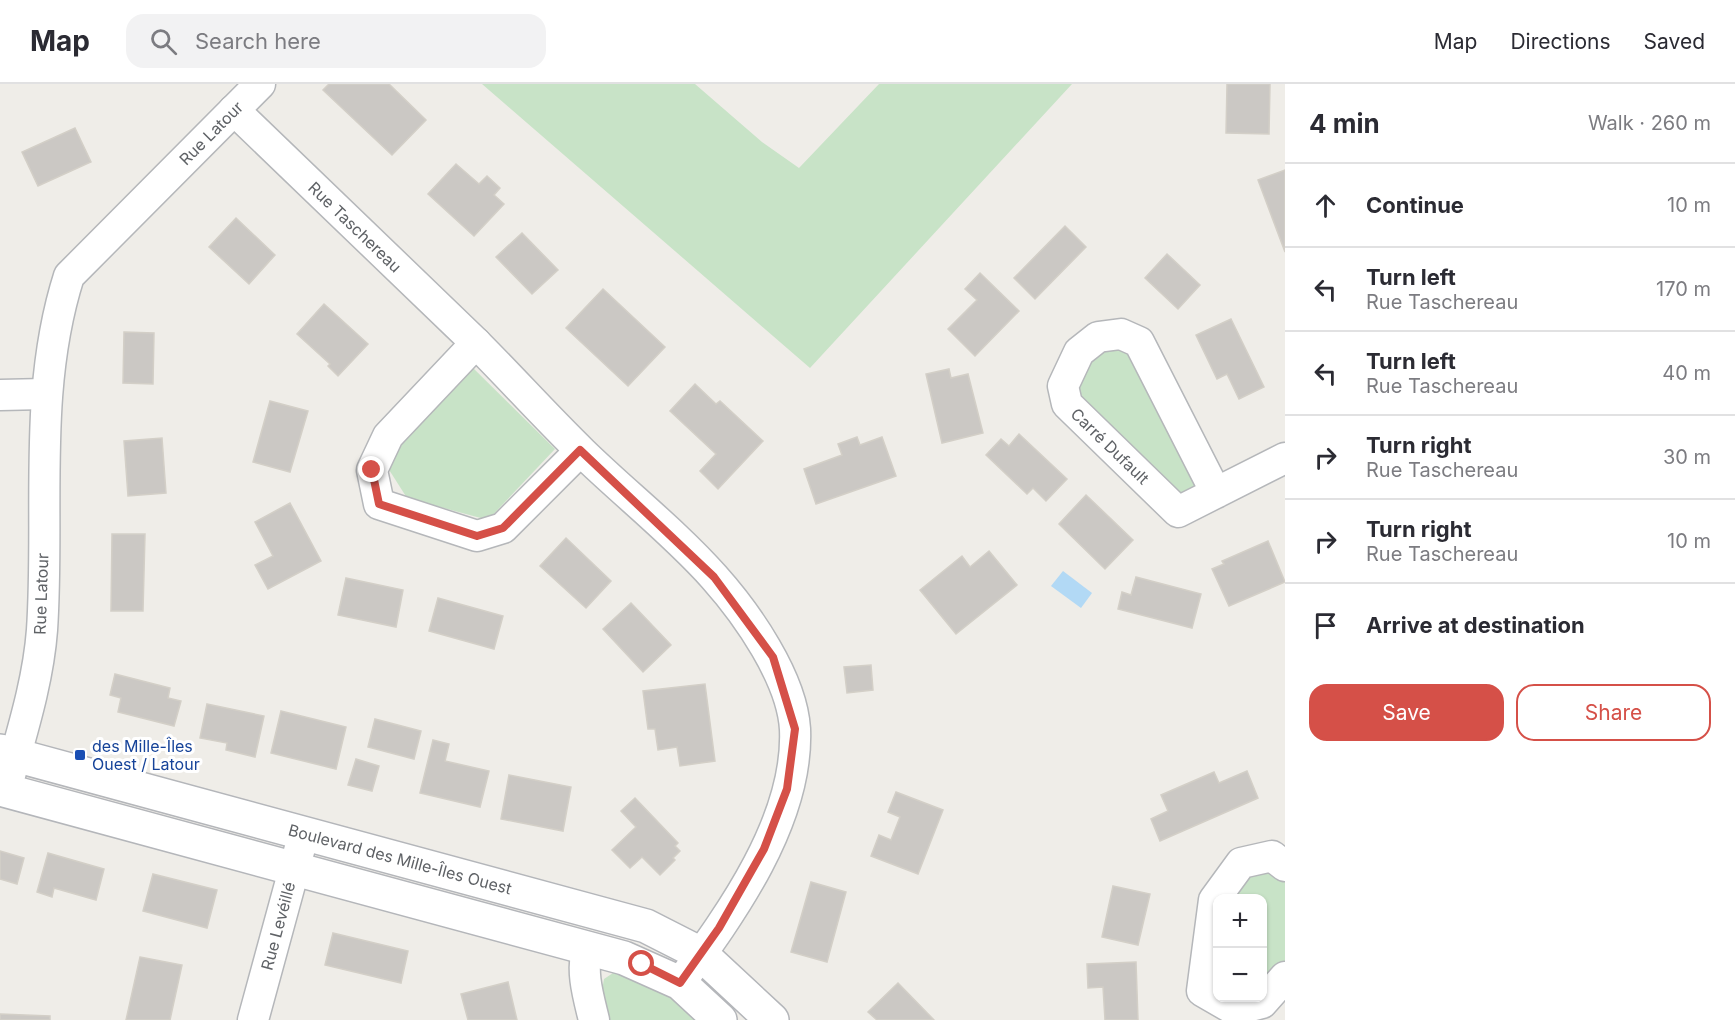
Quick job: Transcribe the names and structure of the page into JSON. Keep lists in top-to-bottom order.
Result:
{
  "streets": {
    "street": [
      "Rue Latour",
      "Rue Taschereau",
      "Carré Dufault",
      "Boulevard des Mille-Îles Ouest",
      "Rue Levéillé"
    ]
  },
  "crossings": [
    ["Rue Latour", "Rue Taschereau"],
    ["Rue Latour", "Boulevard des Mille-Îles Ouest"],
    ["Rue Taschereau", "Boulevard des Mille-Îles Ouest"],
    ["Boulevard des Mille-Îles Ouest", "Rue Levéillé"]
  ],
  "places": {
    "transit": ["des Mille-Îles Ouest / Latour"]
  },
  "page": {
    "header": "Map",
    "search": "Search here",
    "nav": ["Map", "Directions", "Saved"],
    "heading": ["4 min", "Walk · 260 m"],
    "list": [
      ["Continue", "10 m"],
      ["Turn left", "Rue Taschereau", "170 m"],
      ["Turn left", "Rue Taschereau", "40 m"],
      ["Turn right", "Rue Taschereau", "30 m"],
      ["Turn right", "Rue Taschereau", "10 m"],
      "Arrive at destination"
    ],
    "buttons": ["Save", "Share"],
    "map_buttons": ["+", "−"]
  }
}
